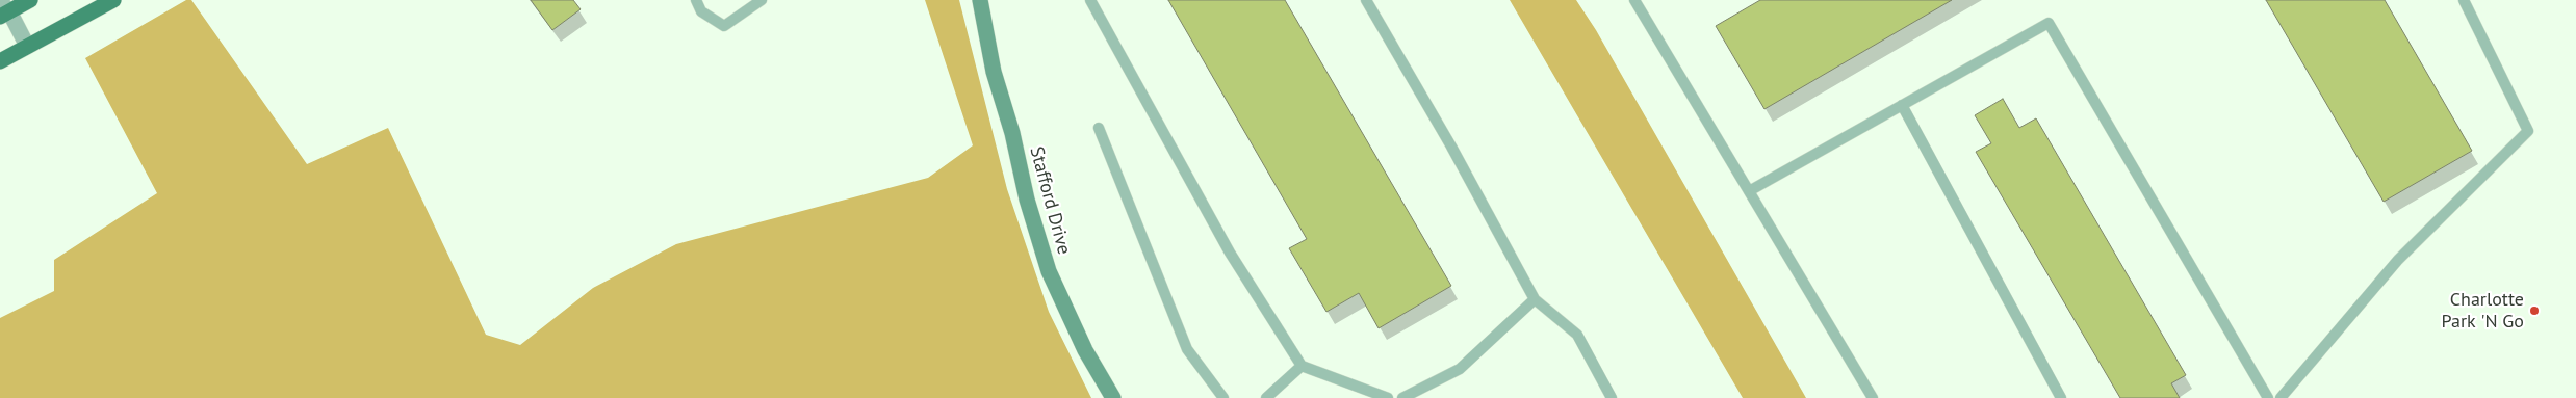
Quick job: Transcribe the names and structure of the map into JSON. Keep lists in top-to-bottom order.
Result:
{
  "streets": {
    "street": ["Stafford Drive"]
  },
  "places": ["Charlotte Park 'N Go"]
}
